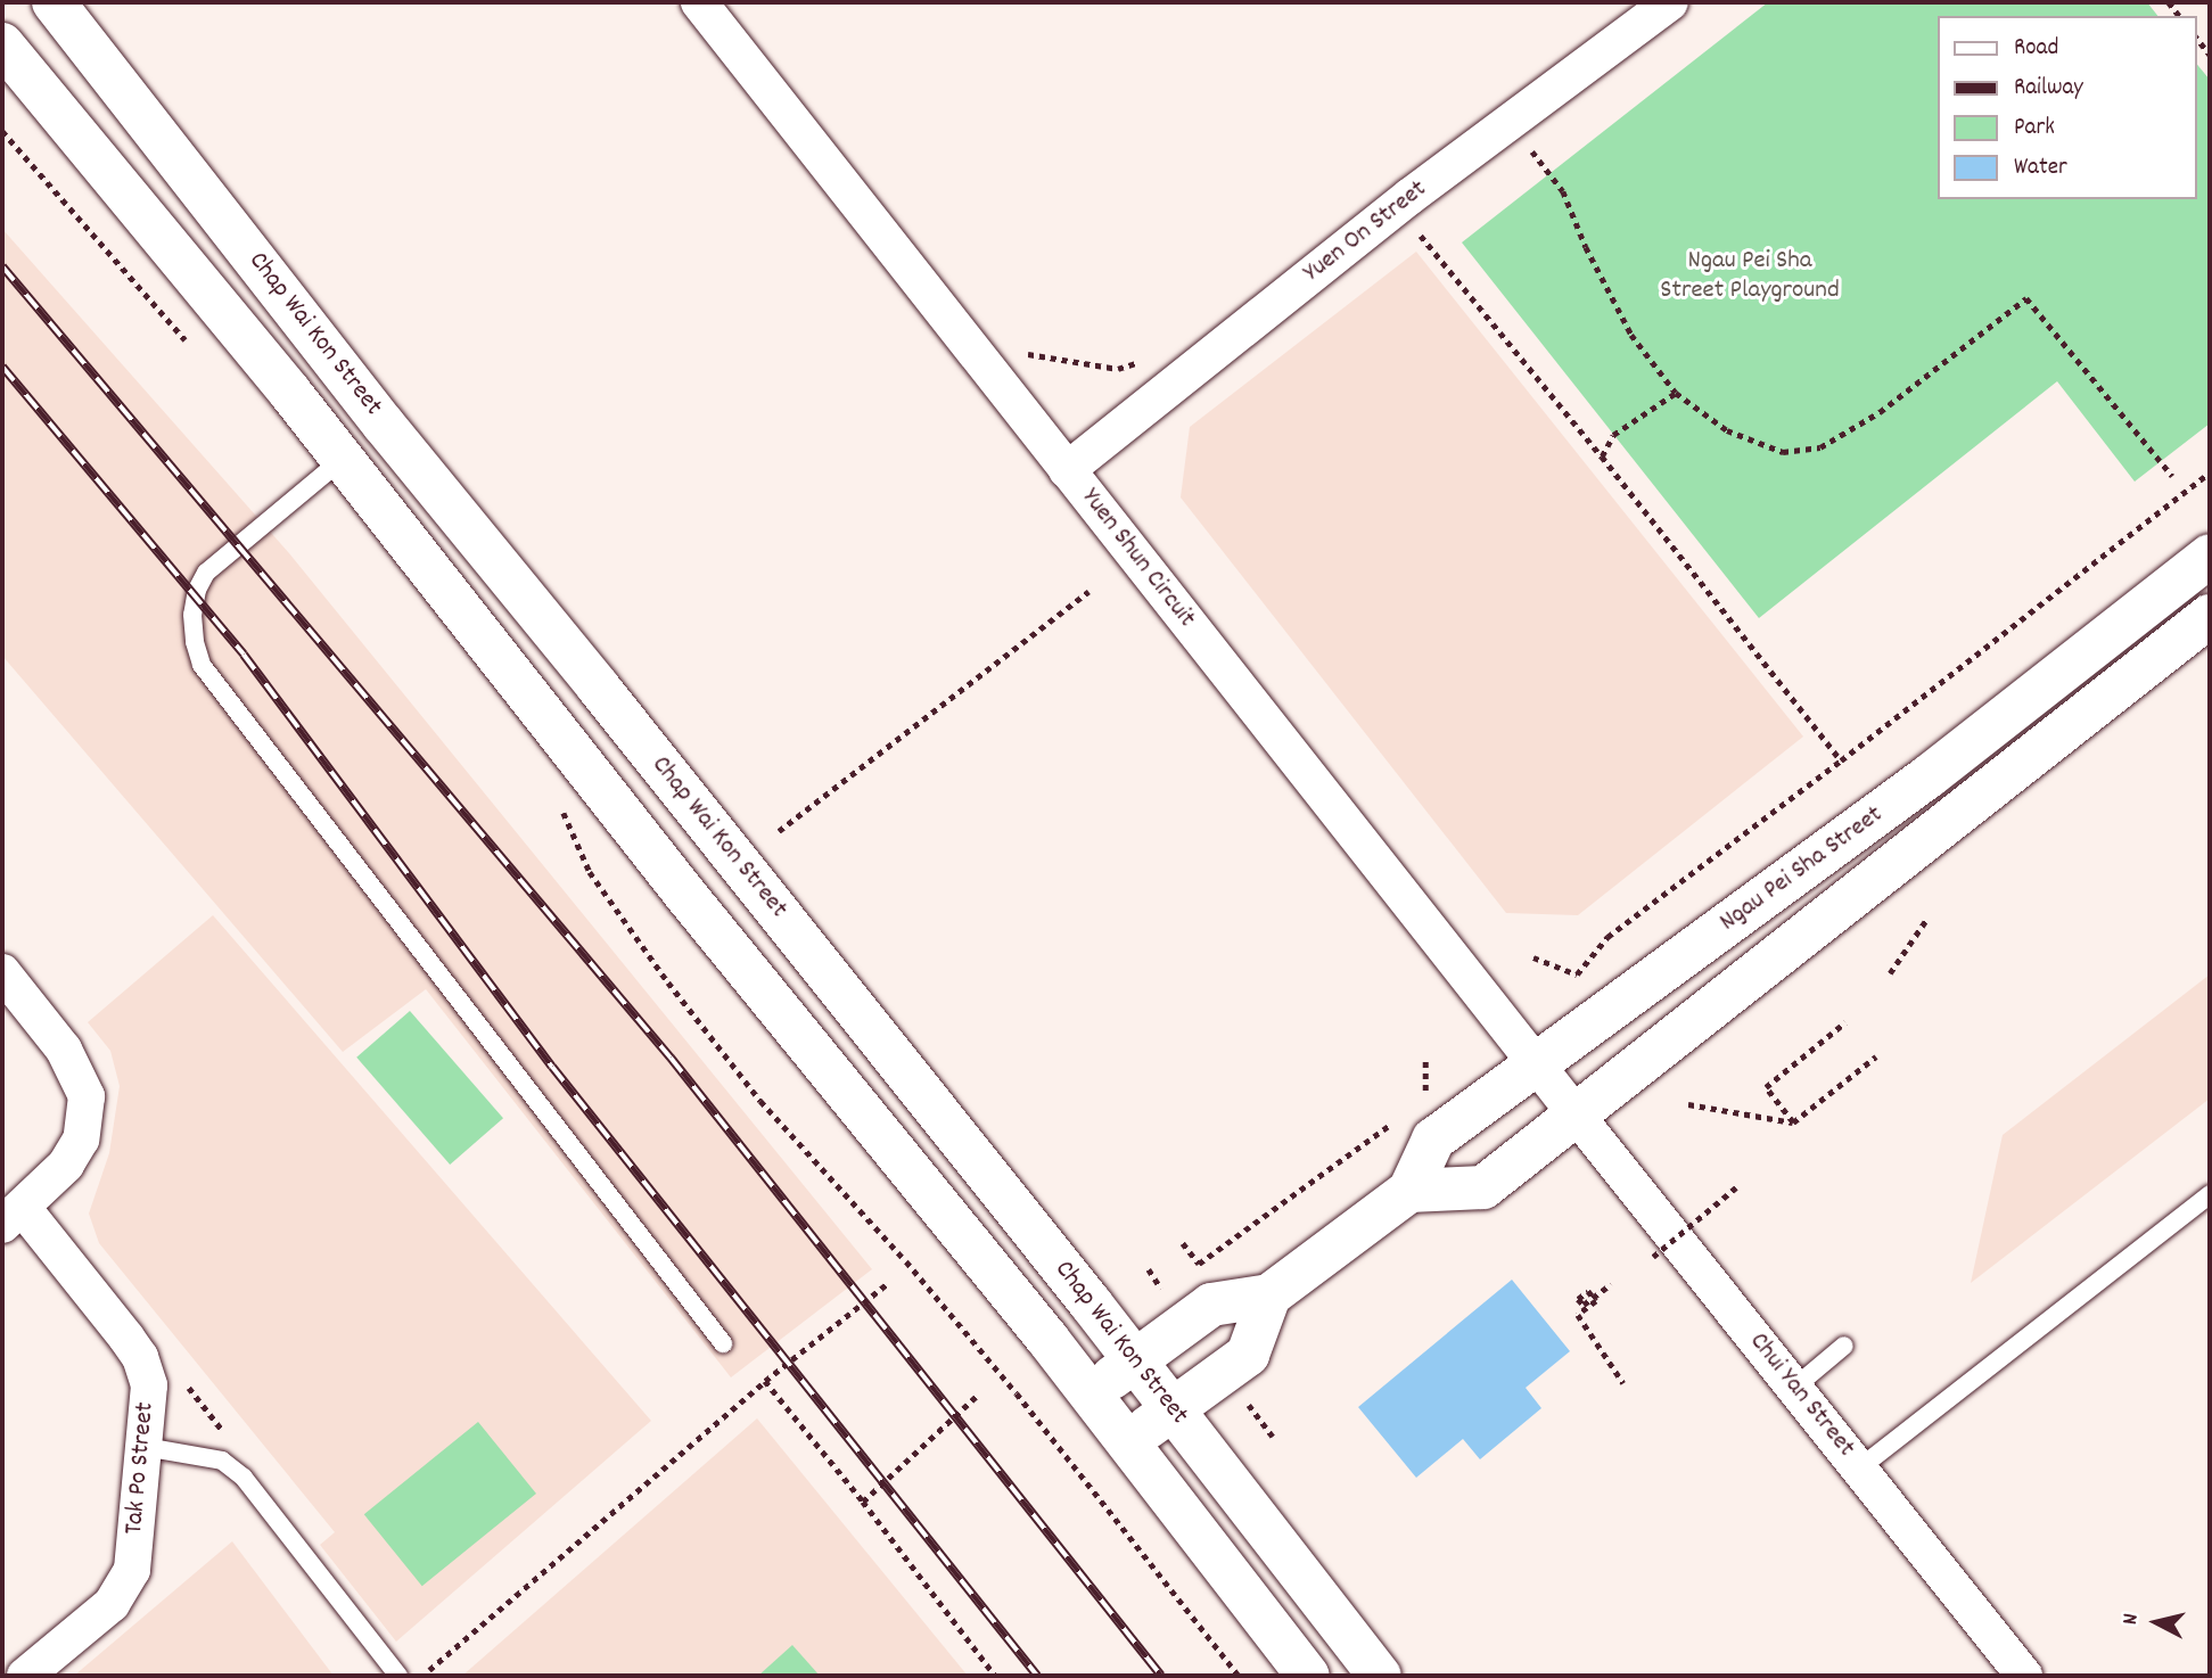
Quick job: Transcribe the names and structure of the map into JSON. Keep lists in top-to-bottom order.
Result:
{
  "streets": {
    "street": [
      "Yuen On Street",
      "Chap Wai Kon Street",
      "Yuen Shun Circuit",
      "Ngau Pei Sha Street",
      "Chui Yan Street",
      "Tak Po Street"
    ]
  },
  "crossings": [
    ["Yuen On Street", "Yuen Shun Circuit"],
    ["Chap Wai Kon Street", "Ngau Pei Sha Street"],
    ["Yuen Shun Circuit", "Ngau Pei Sha Street"],
    ["Yuen Shun Circuit", "Chui Yan Street"],
    ["Ngau Pei Sha Street", "Chui Yan Street"]
  ],
  "parks": ["Ngau Pei Sha Street Playground"],
  "legend": [
    "Road",
    "Railway",
    "Park",
    "Water"
  ],
  "north": "left"
}
